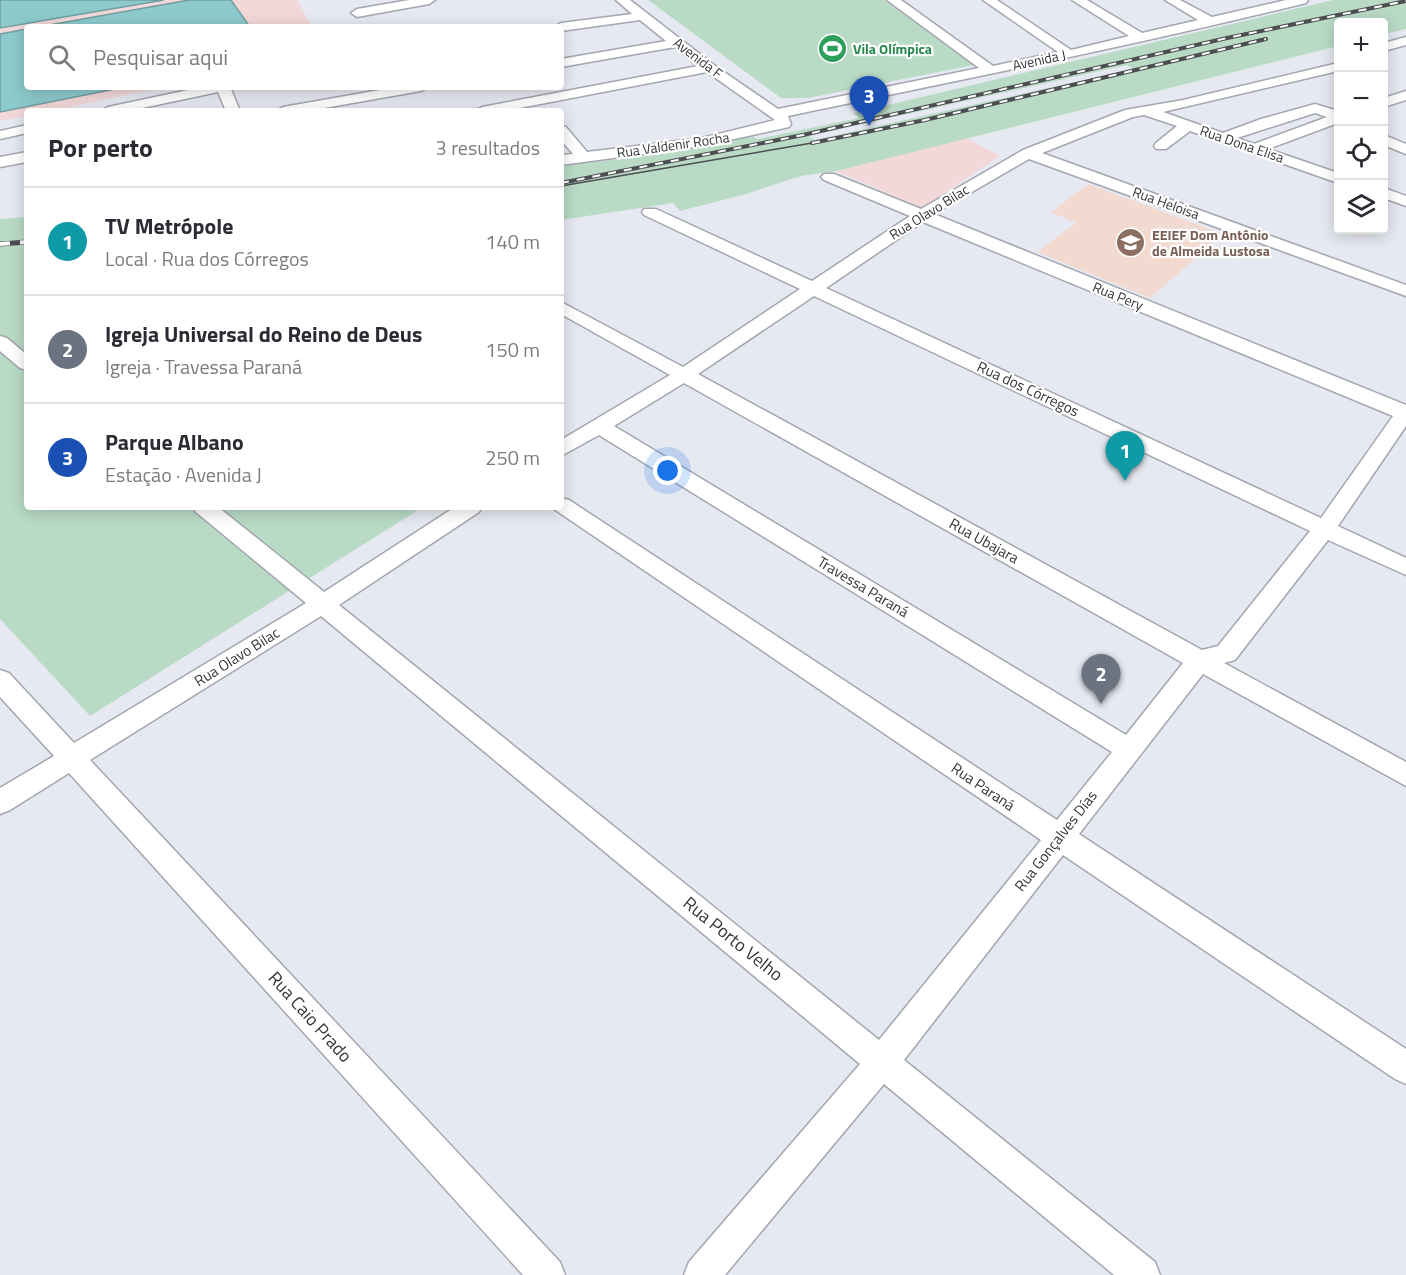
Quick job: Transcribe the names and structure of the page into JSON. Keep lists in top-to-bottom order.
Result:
{
  "streets": {
    "street": [
      "Avenida F",
      "Avenida J",
      "Rua Dona Elisa",
      "Rua Valdenir Rocha",
      "Rua Heloisa",
      "Rua Olavo Bilac",
      "Rua Pery",
      "Rua dos Córregos",
      "Rua Ubajara",
      "Travessa Paraná",
      "Rua Paraná",
      "Rua Gonçalves Días",
      "Rua Porto Velho",
      "Rua Caio Prado"
    ]
  },
  "crossings": [
    ["Avenida F", "Avenida J"],
    ["Avenida F", "Rua Valdenir Rocha"],
    ["Avenida J", "Rua Valdenir Rocha"],
    ["Rua Dona Elisa", "Rua Olavo Bilac"],
    ["Rua Heloisa", "Rua Olavo Bilac"],
    ["Rua Olavo Bilac", "Rua Pery"],
    ["Rua Olavo Bilac", "Rua dos Córregos"],
    ["Rua Olavo Bilac", "Rua Ubajara"],
    ["Rua Olavo Bilac", "Travessa Paraná"],
    ["Rua Olavo Bilac", "Rua Porto Velho"],
    ["Rua Olavo Bilac", "Rua Caio Prado"],
    ["Rua Ubajara", "Rua Gonçalves Días"],
    ["Travessa Paraná", "Rua Gonçalves Días"],
    ["Rua Paraná", "Rua Gonçalves Días"],
    ["Rua Gonçalves Días", "Rua Porto Velho"]
  ],
  "places": {
    "sports": ["Vila Olímpica"],
    "school or university": ["EEIEF Dom Antônio de Almeida Lustosa"]
  },
  "page": {
    "map_buttons": ["+", "−"],
    "search": "Pesquisar aqui",
    "pins": ["3", "1", "2"],
    "heading": ["Por perto", "3 resultados"],
    "list": [
      {
        "mark": "1",
        "name": "TV Metrópole",
        "note": "Local · Rua dos Córregos",
        "value": "140 m"
      },
      {
        "mark": "2",
        "name": "Igreja Universal do Reino de Deus",
        "note": "Igreja · Travessa Paraná",
        "value": "150 m"
      },
      {
        "mark": "3",
        "name": "Parque Albano",
        "note": "Estação · Avenida J",
        "value": "250 m"
      }
    ]
  }
}
